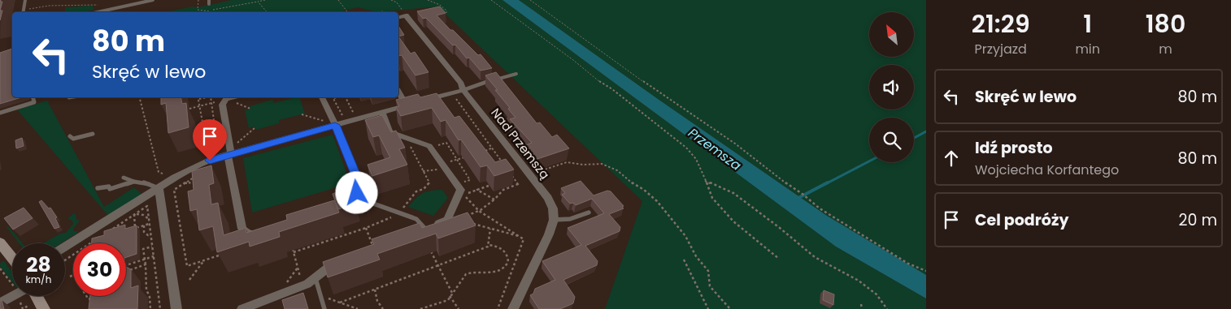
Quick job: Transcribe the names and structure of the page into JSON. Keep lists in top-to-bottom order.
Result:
{
  "streets": {
    "street": ["Nad Przemszą"]
  },
  "water": ["Przemsza"],
  "north": "top left",
  "page": {
    "eta": [
      "21:29",
      "Przyjazd",
      "1",
      "min",
      "180",
      "m"
    ],
    "turn": ["80 m", "Skręć w lewo"],
    "list": [
      {
        "name": "Skręć w lewo",
        "value": "80 m"
      },
      {
        "name": "Idź prosto",
        "note": "Wojciecha Korfantego",
        "value": "80 m"
      },
      {
        "name": "Cel podróży",
        "value": "20 m"
      }
    ],
    "speed": "28 km/h",
    "limit": "30"
  }
}
